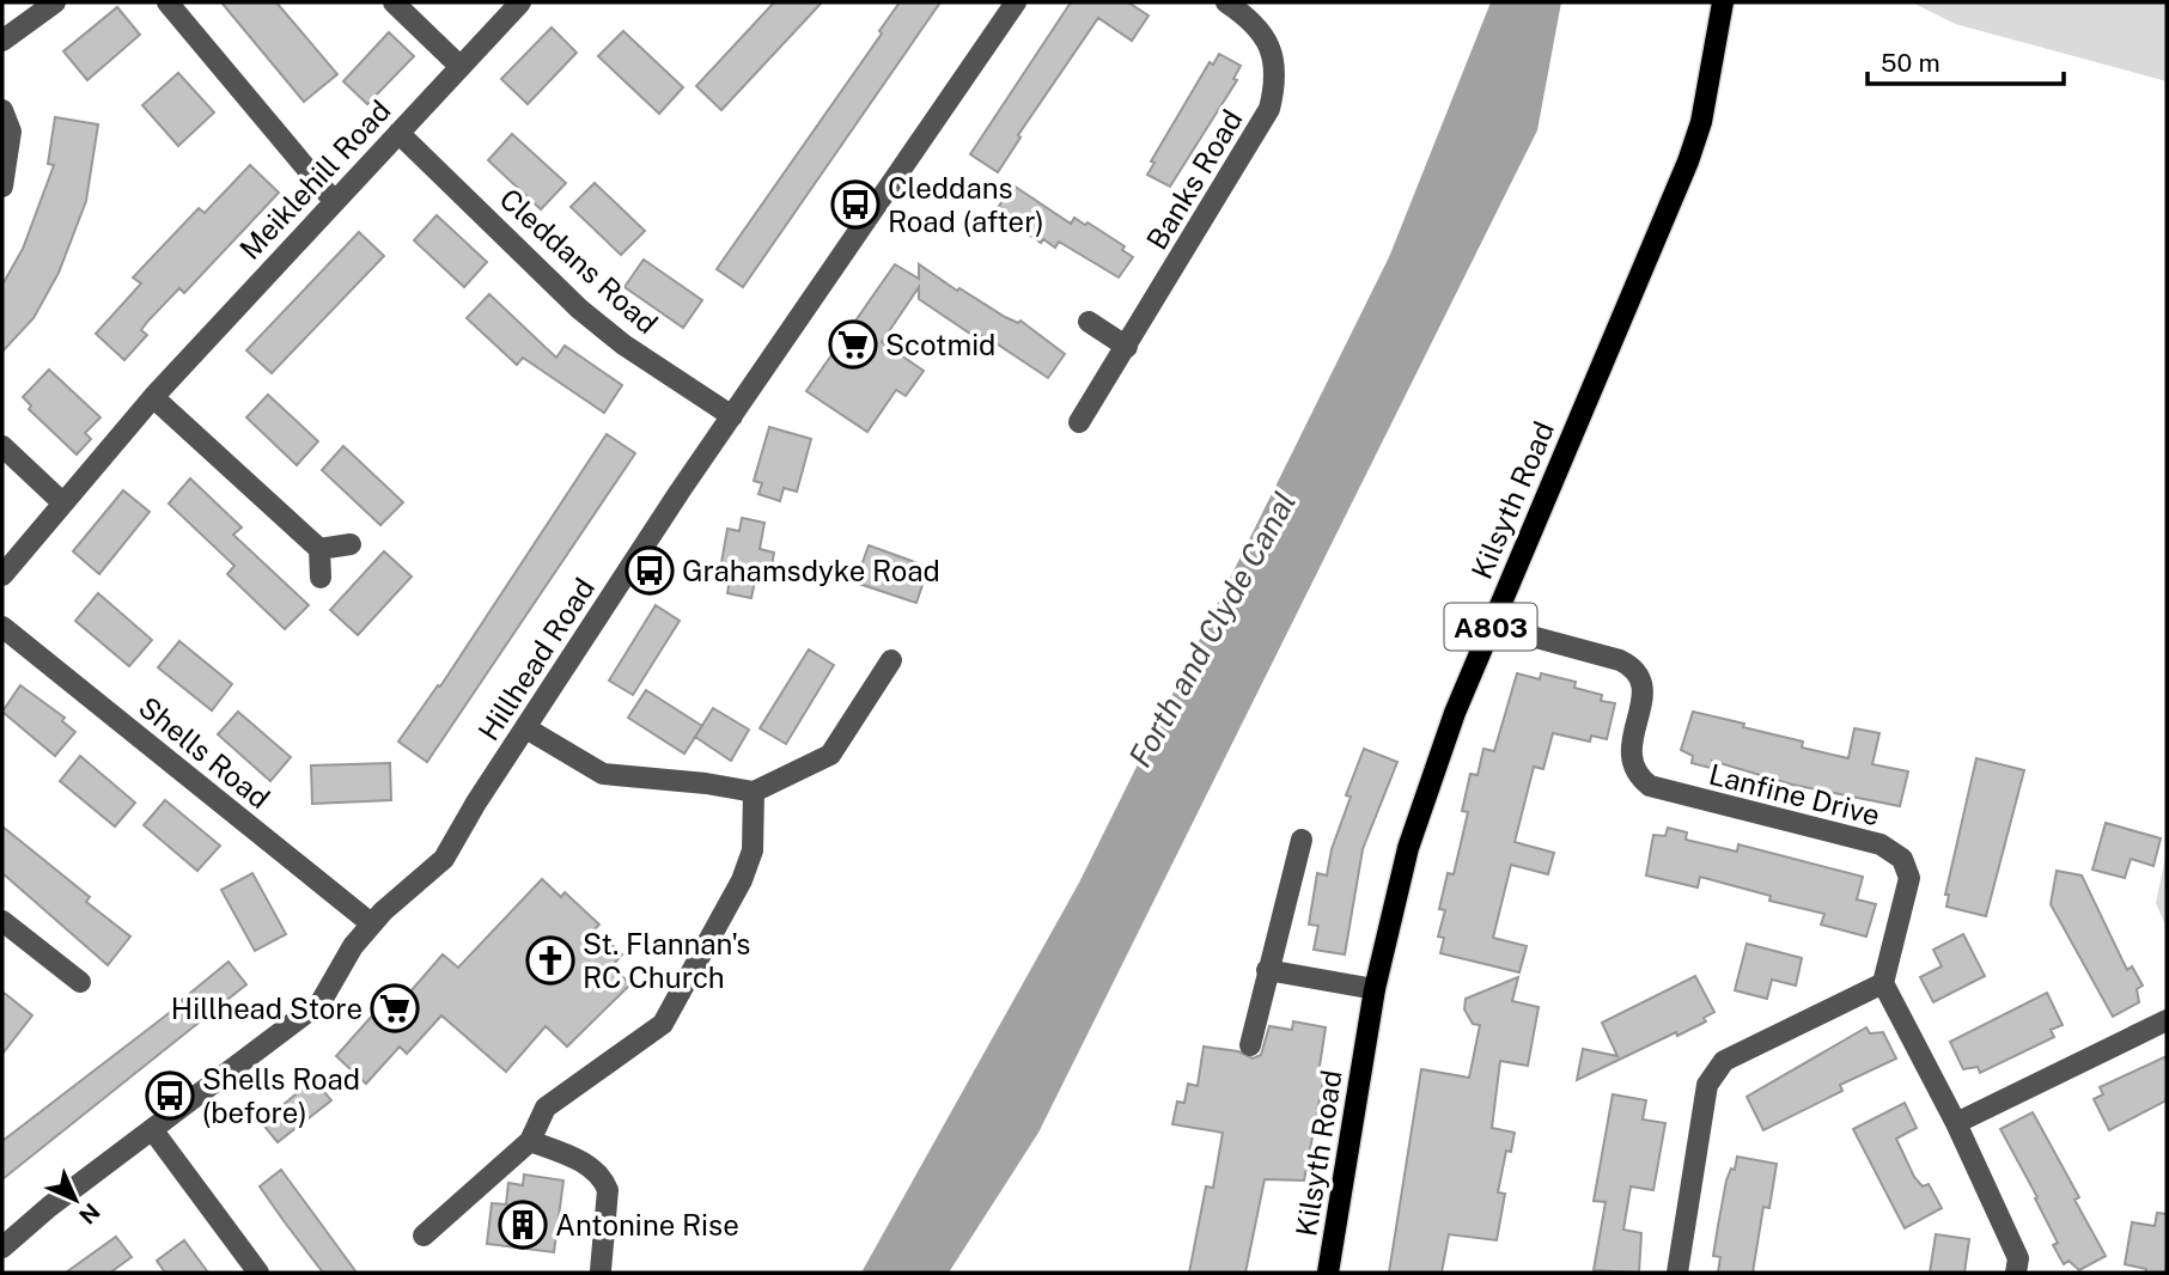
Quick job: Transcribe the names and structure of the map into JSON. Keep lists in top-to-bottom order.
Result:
{
  "streets": {
    "main road": ["Kilsyth Road", "A803"],
    "street": [
      "Meiklehill Road",
      "Banks Road",
      "Cleddans Road",
      "Hillhead Road",
      "Shells Road",
      "Lanfine Drive"
    ]
  },
  "crossings": [
    ["Meiklehill Road", "Cleddans Road"],
    ["Cleddans Road", "Hillhead Road"],
    ["Kilsyth Road", "Lanfine Drive"],
    ["Hillhead Road", "Shells Road"]
  ],
  "water": ["Forth and Clyde Canal"],
  "places": {
    "bus stop": ["Cleddans Road (after)", "Grahamsdyke Road", "Shells Road (before)"],
    "supermarket": ["Scotmid", "Hillhead Store"],
    "church": ["St. Flannan's RC Church"],
    "building": ["Antonine Rise"]
  },
  "scale_bar": "50 m",
  "north": "bottom right"
}
